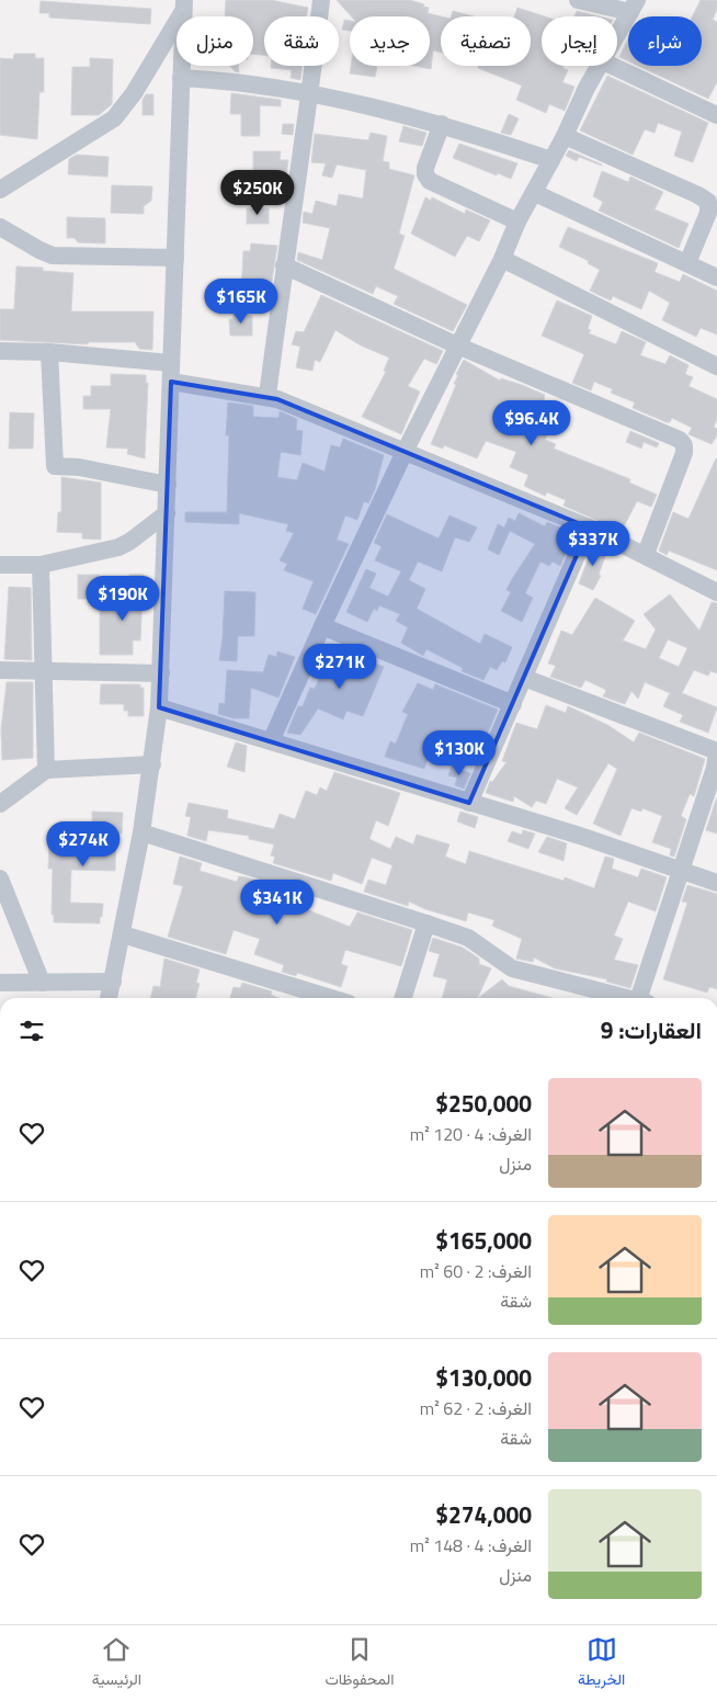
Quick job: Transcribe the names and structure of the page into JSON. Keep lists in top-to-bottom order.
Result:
{
  "page": {
    "chip": [
      "شراء",
      "إيجار",
      "تصفية",
      "جديد",
      "شقة",
      "منزل"
    ],
    "price": [
      "$250K",
      "$165K",
      "$96.4K",
      "$337K",
      "$190K",
      "$271K",
      "$130K",
      "$274K",
      "$341K"
    ],
    "heading": "العقارات: 9",
    "list": [
      {
        "name": "$250,000",
        "note": "الغرف: 4 · 120 m² · منزل"
      },
      {
        "name": "$165,000",
        "note": "الغرف: 2 · 60 m² · شقة"
      },
      {
        "name": "$130,000",
        "note": "الغرف: 2 · 62 m² · شقة"
      },
      {
        "name": "$274,000",
        "note": "الغرف: 4 · 148 m² · منزل"
      }
    ],
    "tabs": ["الخريطة", "المحفوظات", "الرئيسية"]
  }
}
